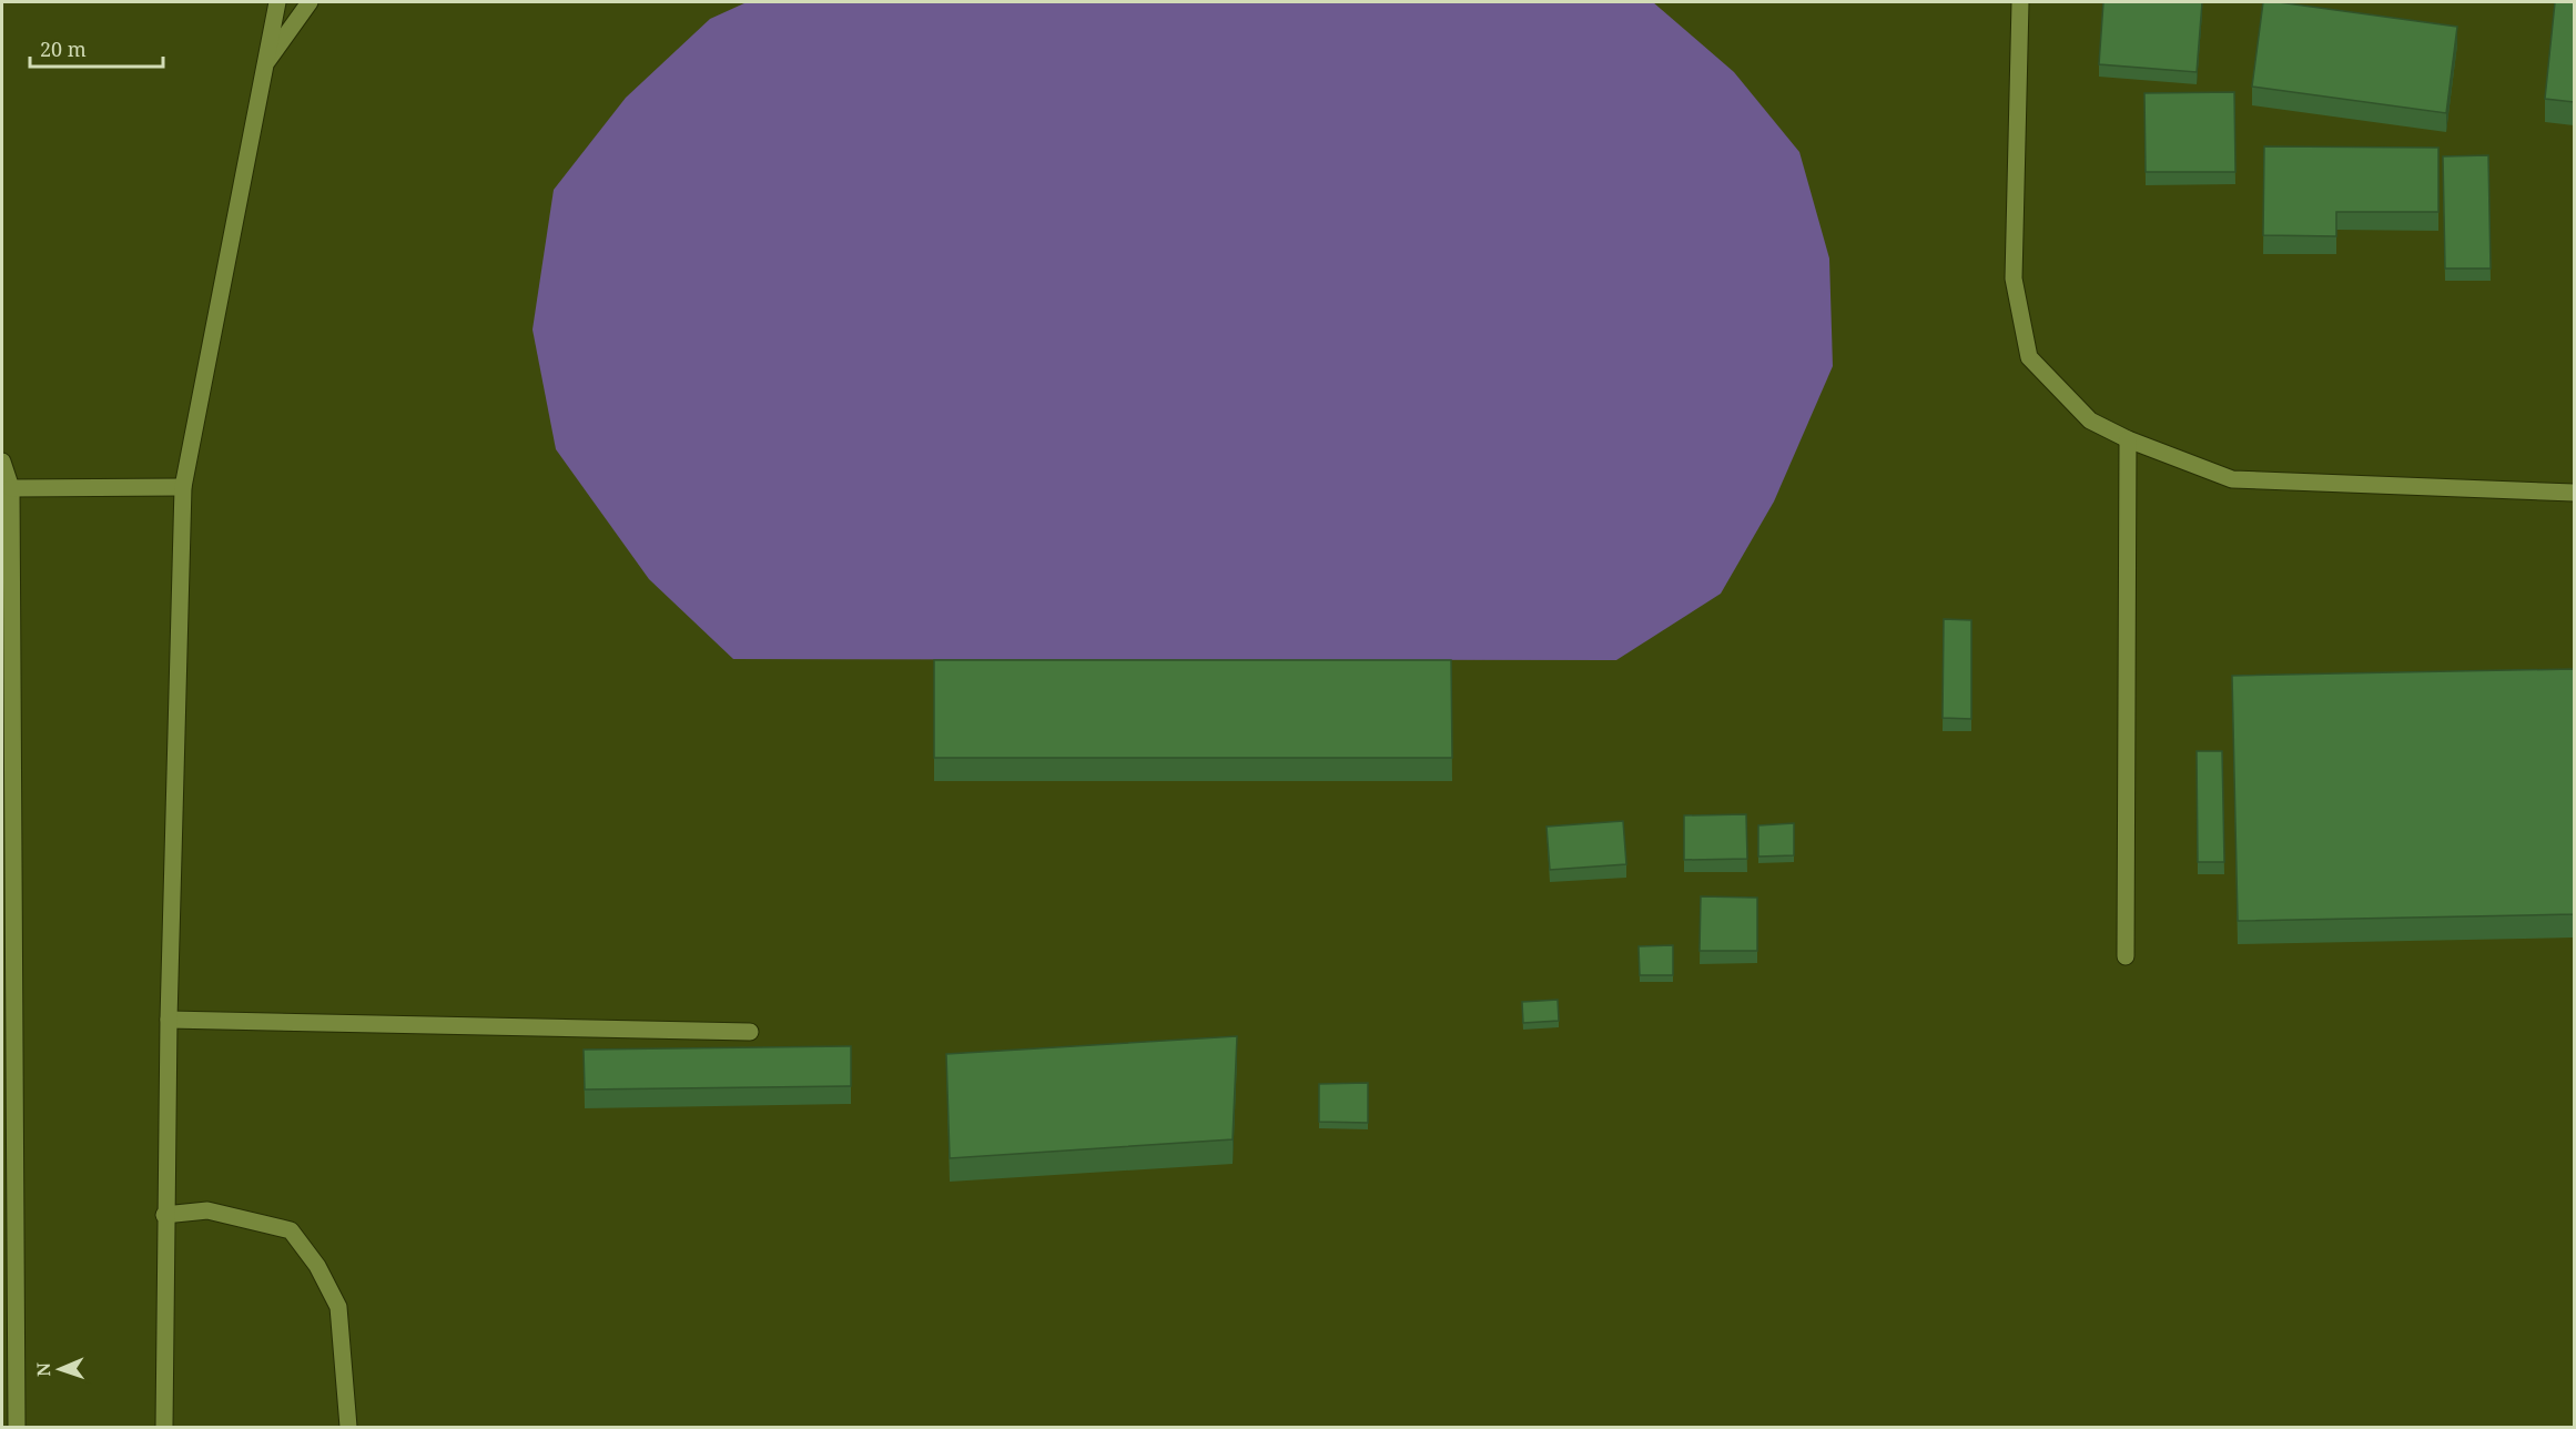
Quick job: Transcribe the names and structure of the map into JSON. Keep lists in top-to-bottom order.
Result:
{
  "scale_bar": "20 m",
  "north": "left"
}
